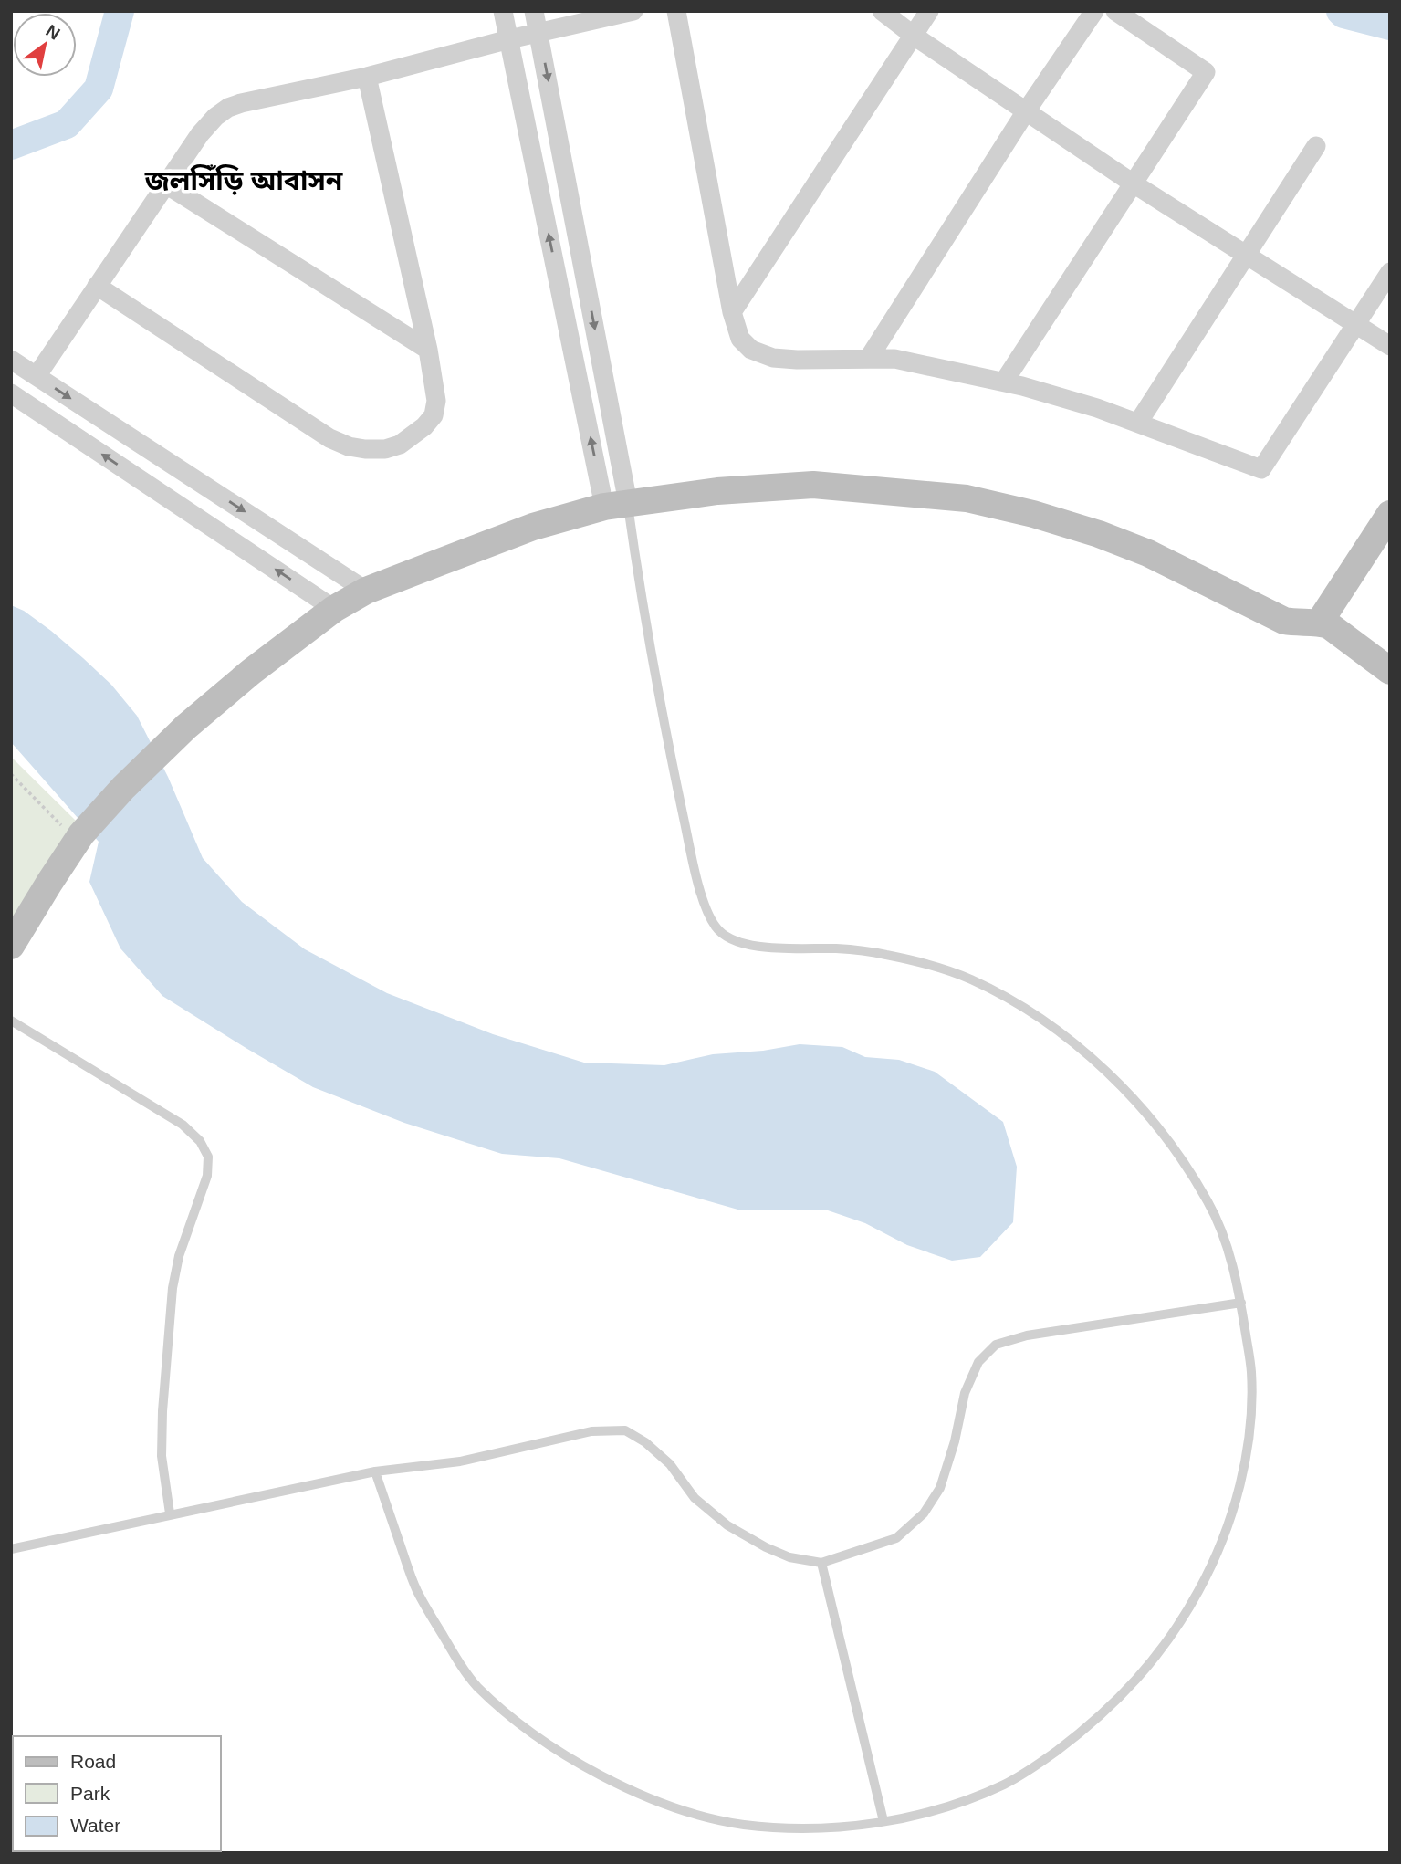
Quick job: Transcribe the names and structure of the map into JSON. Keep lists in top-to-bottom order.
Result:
{
  "districts": ["জলসিঁড়ি আবাসন"],
  "legend": ["Road", "Park", "Water"],
  "north": "top right"
}
